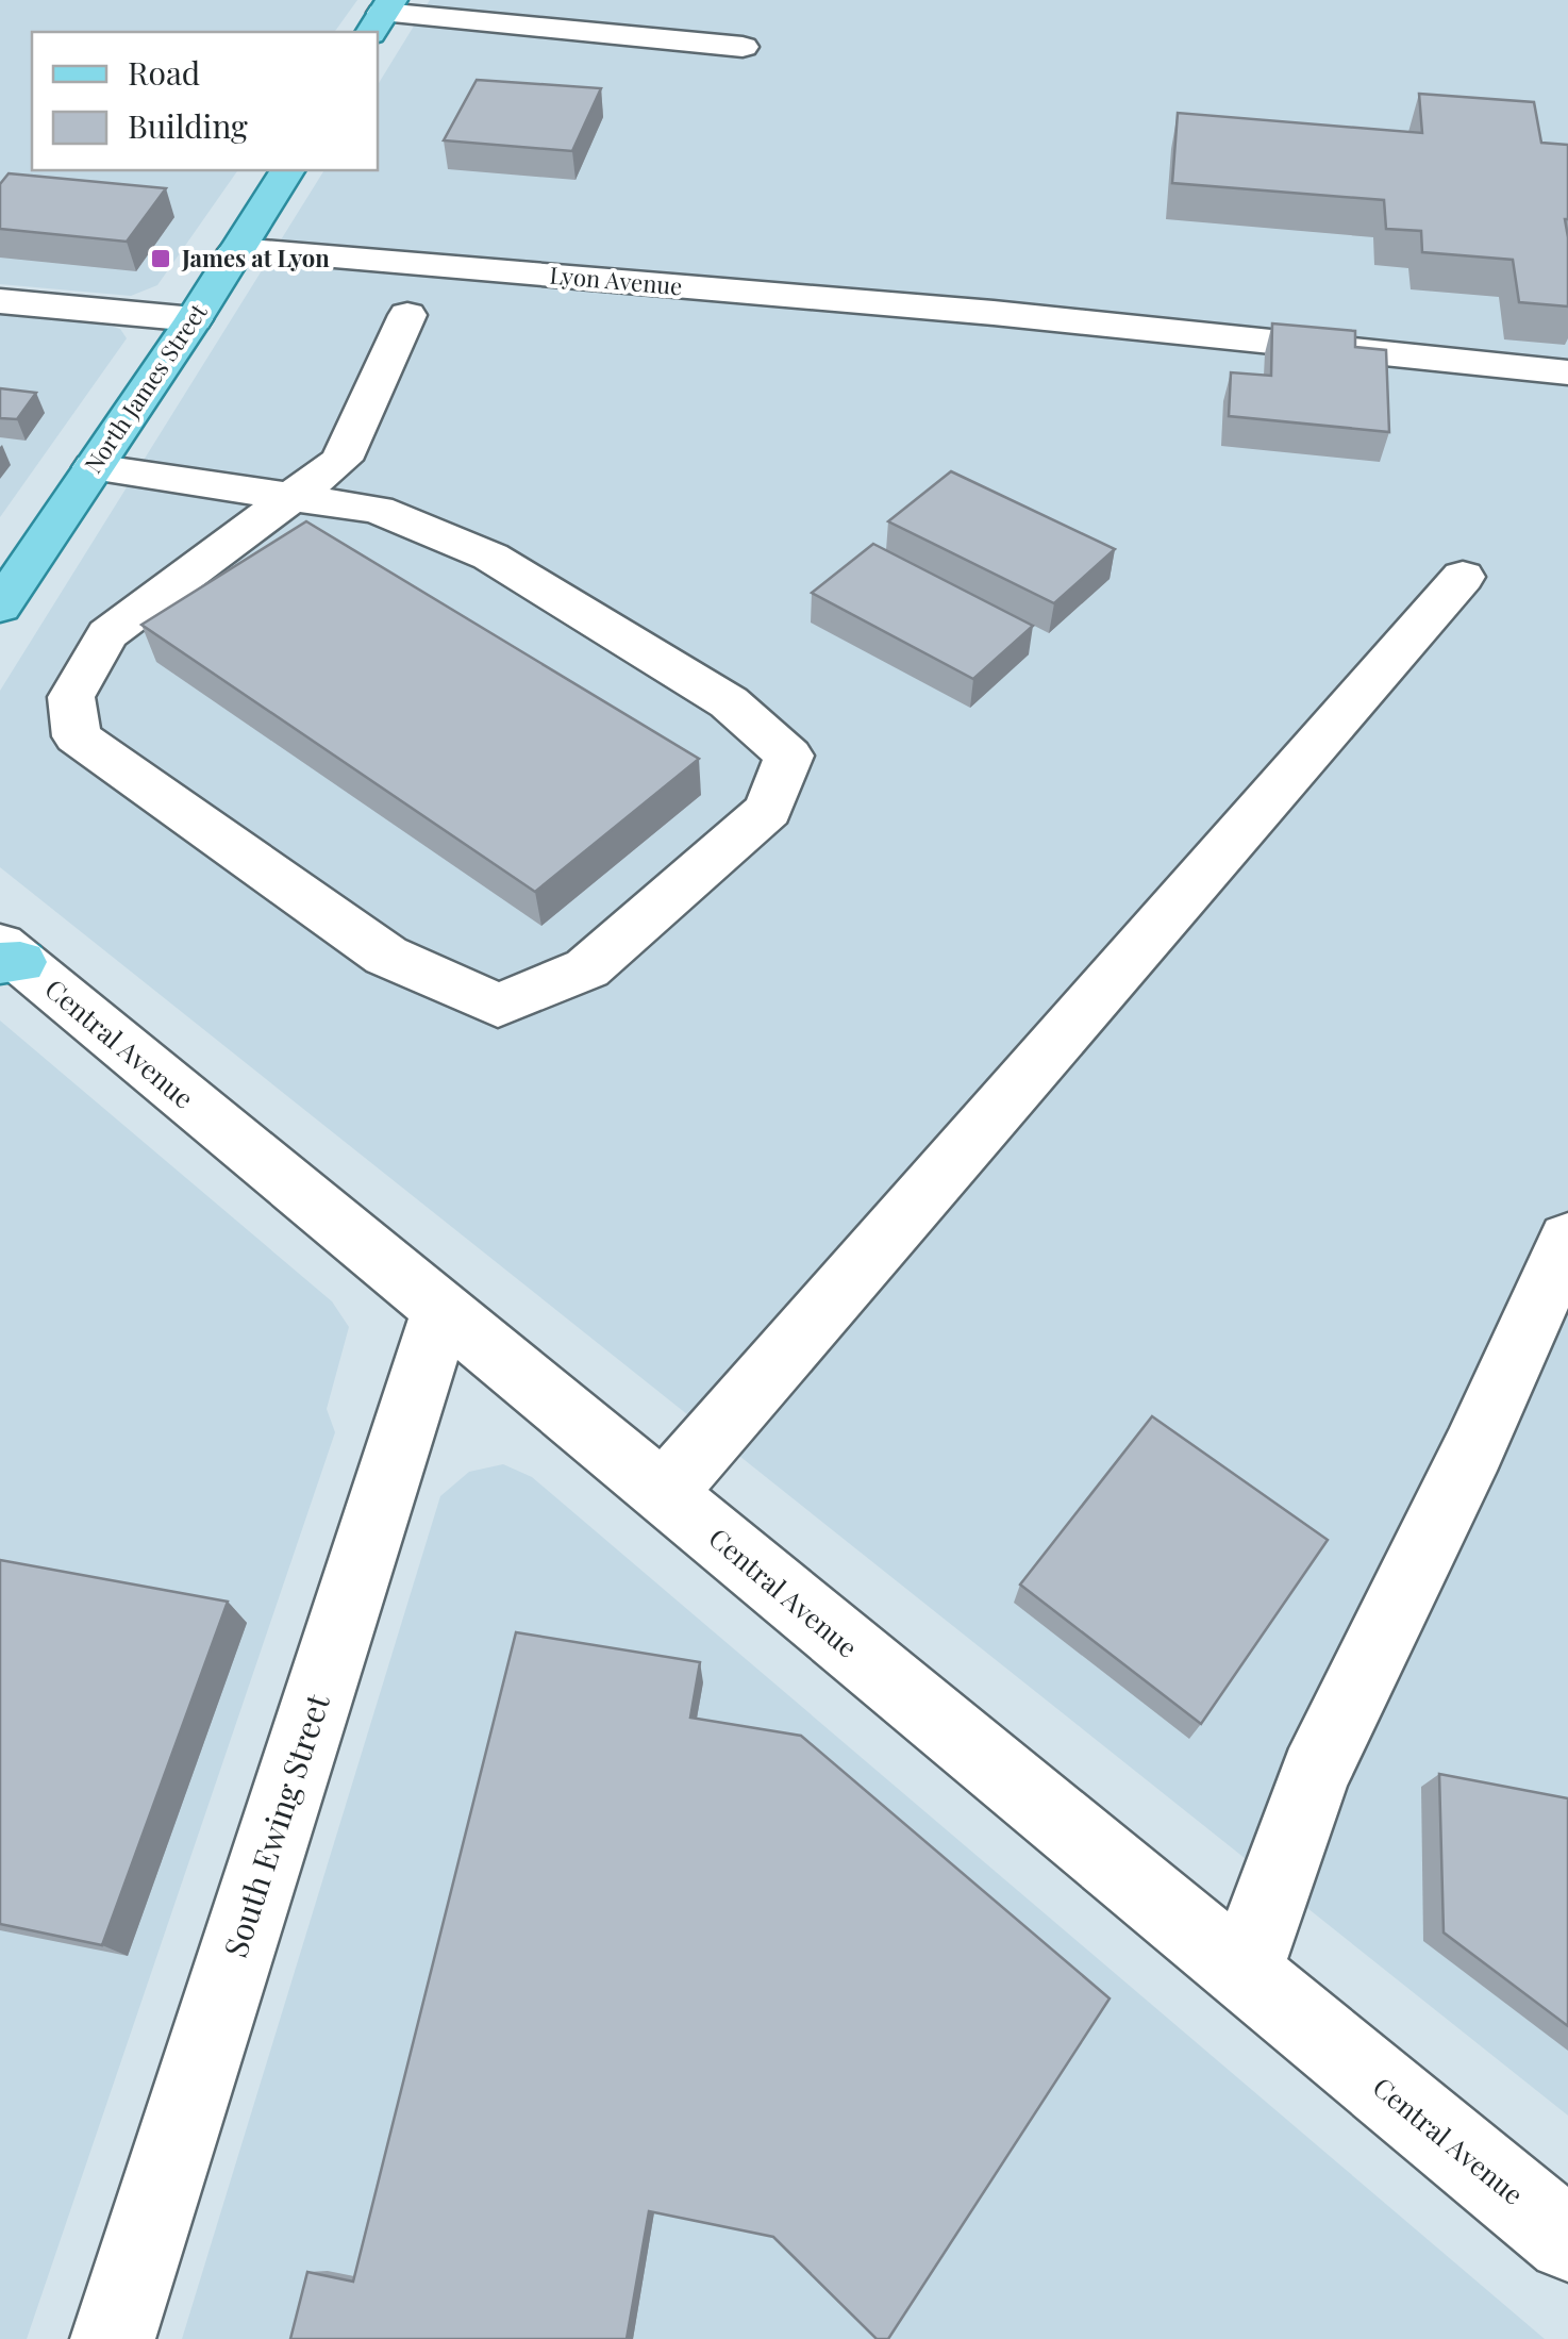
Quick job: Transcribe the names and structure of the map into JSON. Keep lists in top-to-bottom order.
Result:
{
  "streets": {
    "main road": ["North James Street"],
    "street": ["Lyon Avenue", "Central Avenue", "South Ewing Street"]
  },
  "crossings": [
    ["Lyon Avenue", "North James Street"],
    ["Central Avenue", "South Ewing Street"]
  ],
  "places": {
    "transit": ["James at Lyon"]
  },
  "legend": ["Road", "Building"]
}
